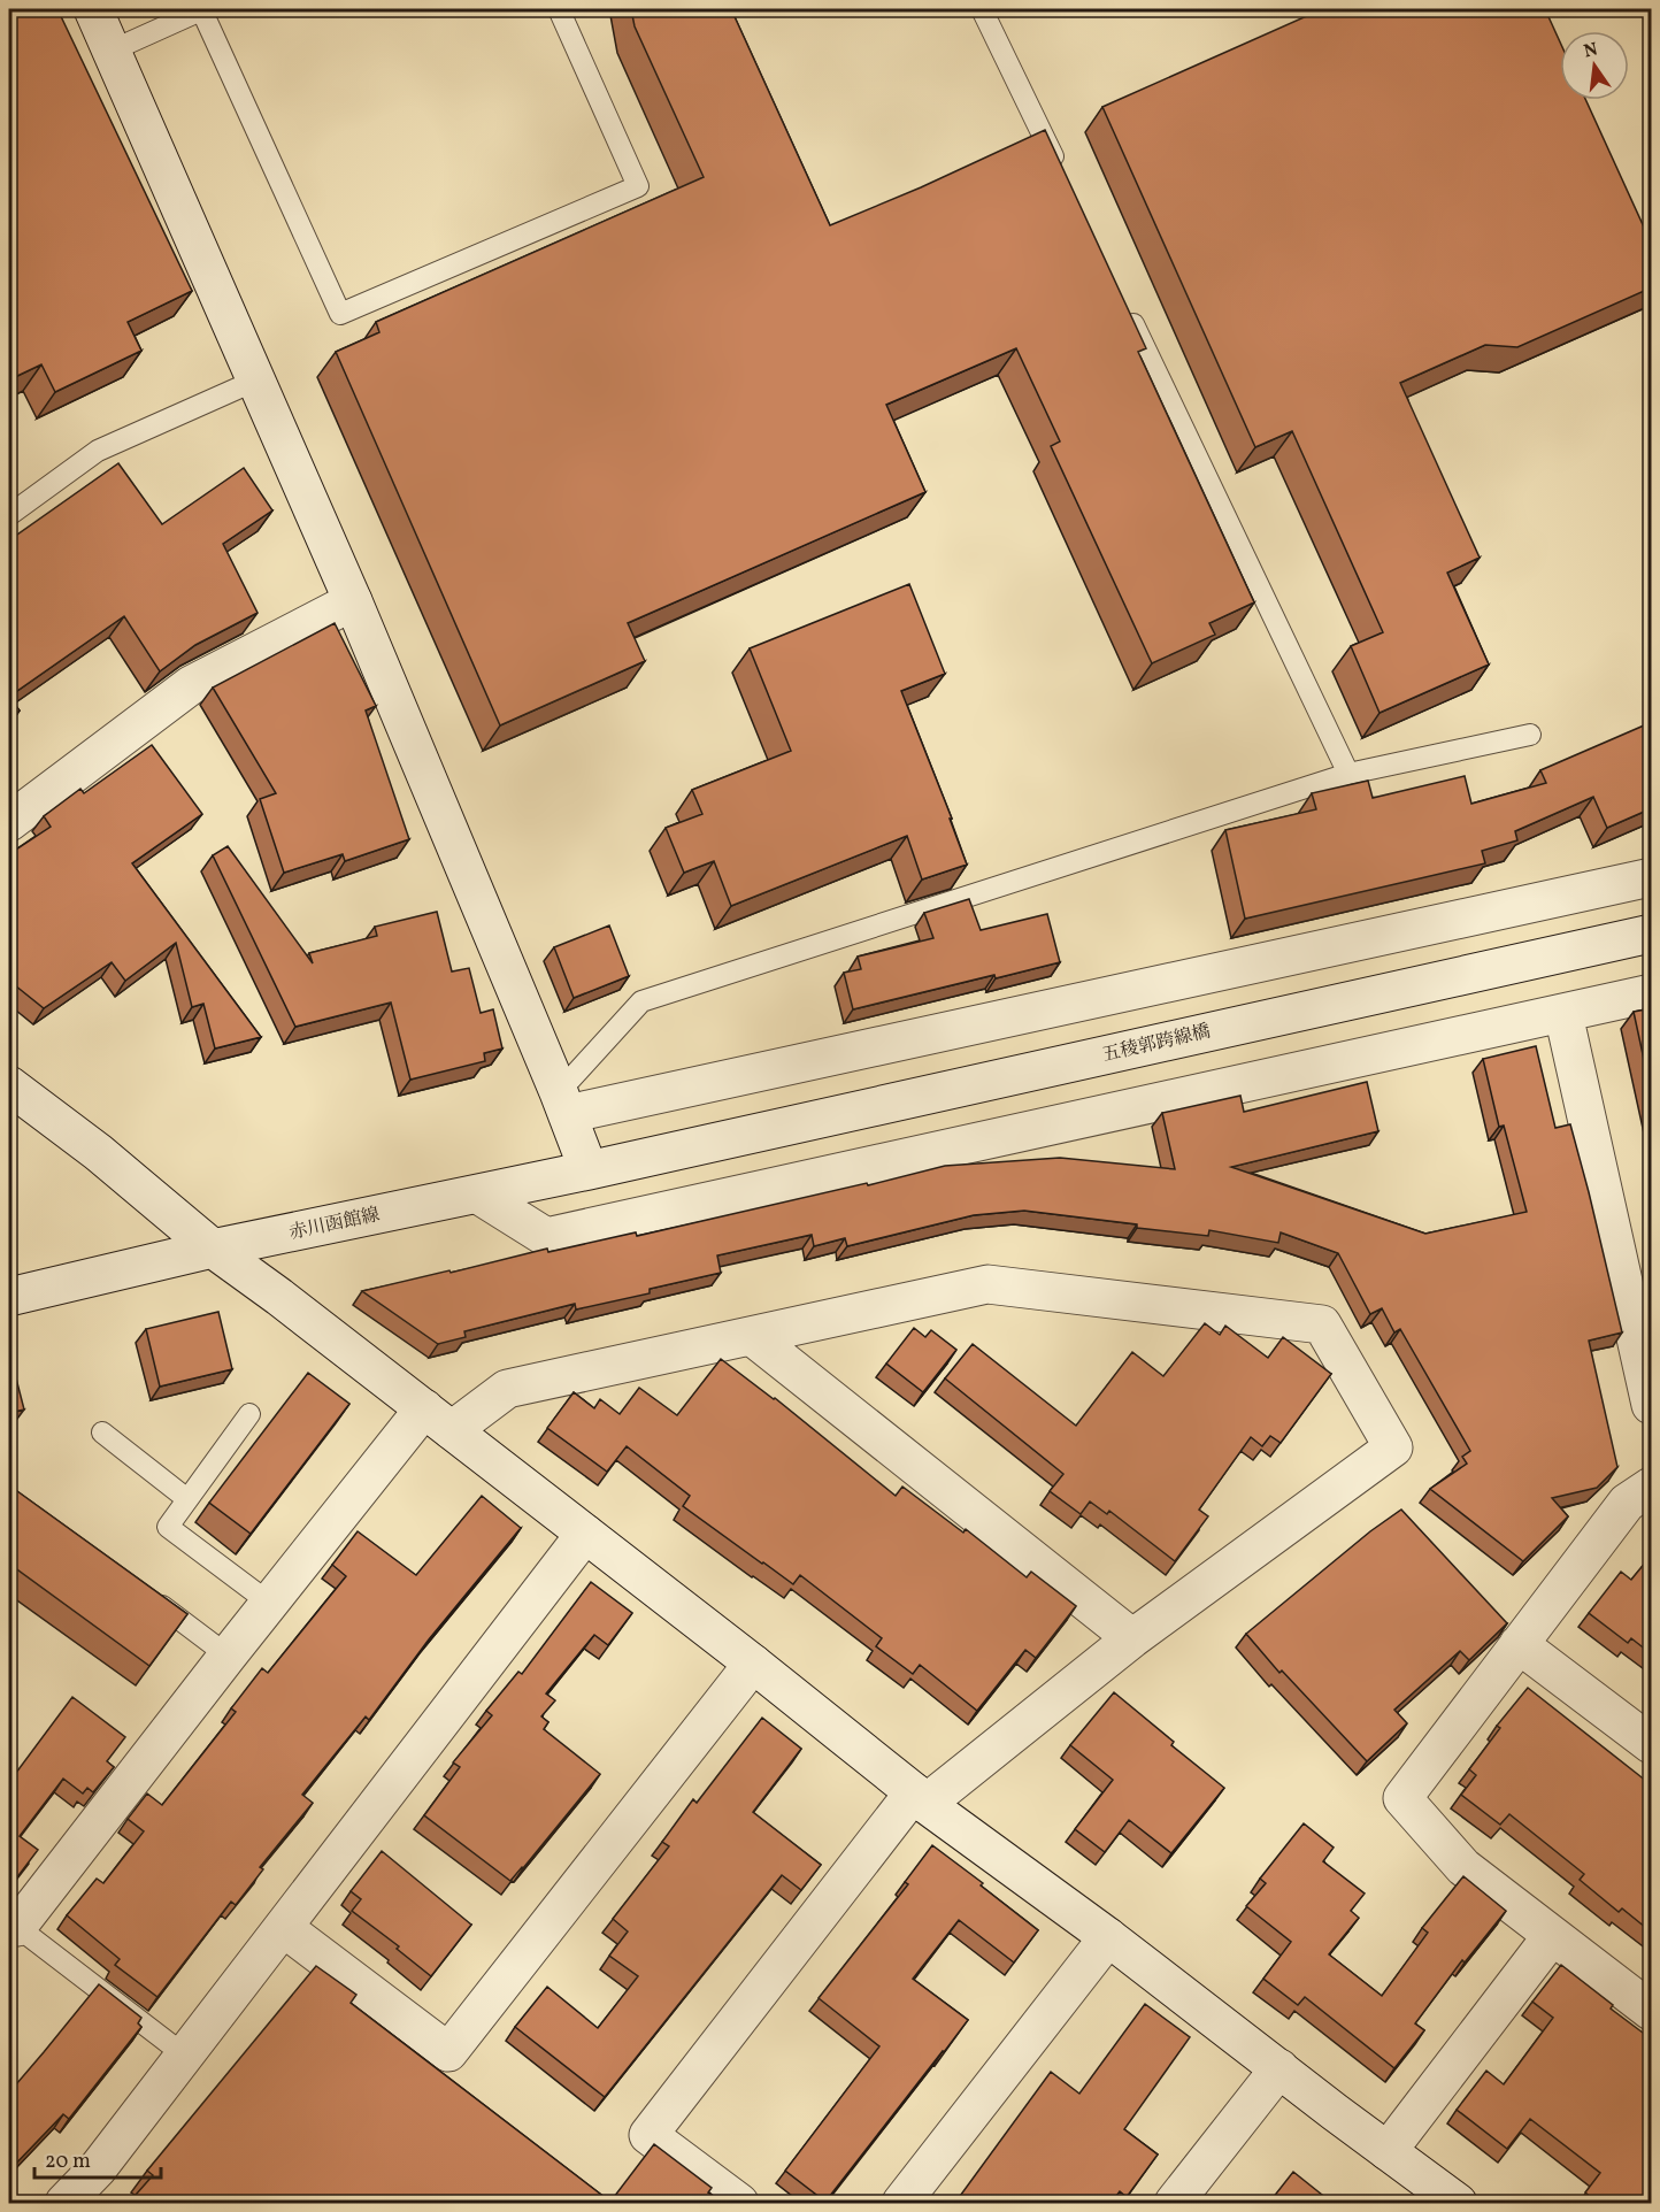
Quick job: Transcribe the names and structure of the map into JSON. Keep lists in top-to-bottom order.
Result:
{
  "streets": {
    "street": ["五稜郭跨線橋", "赤川函館線"]
  },
  "crossings": [
    ["五稜郭跨線橋", "赤川函館線"]
  ],
  "scale_bar": "20 m",
  "north": "top"
}
